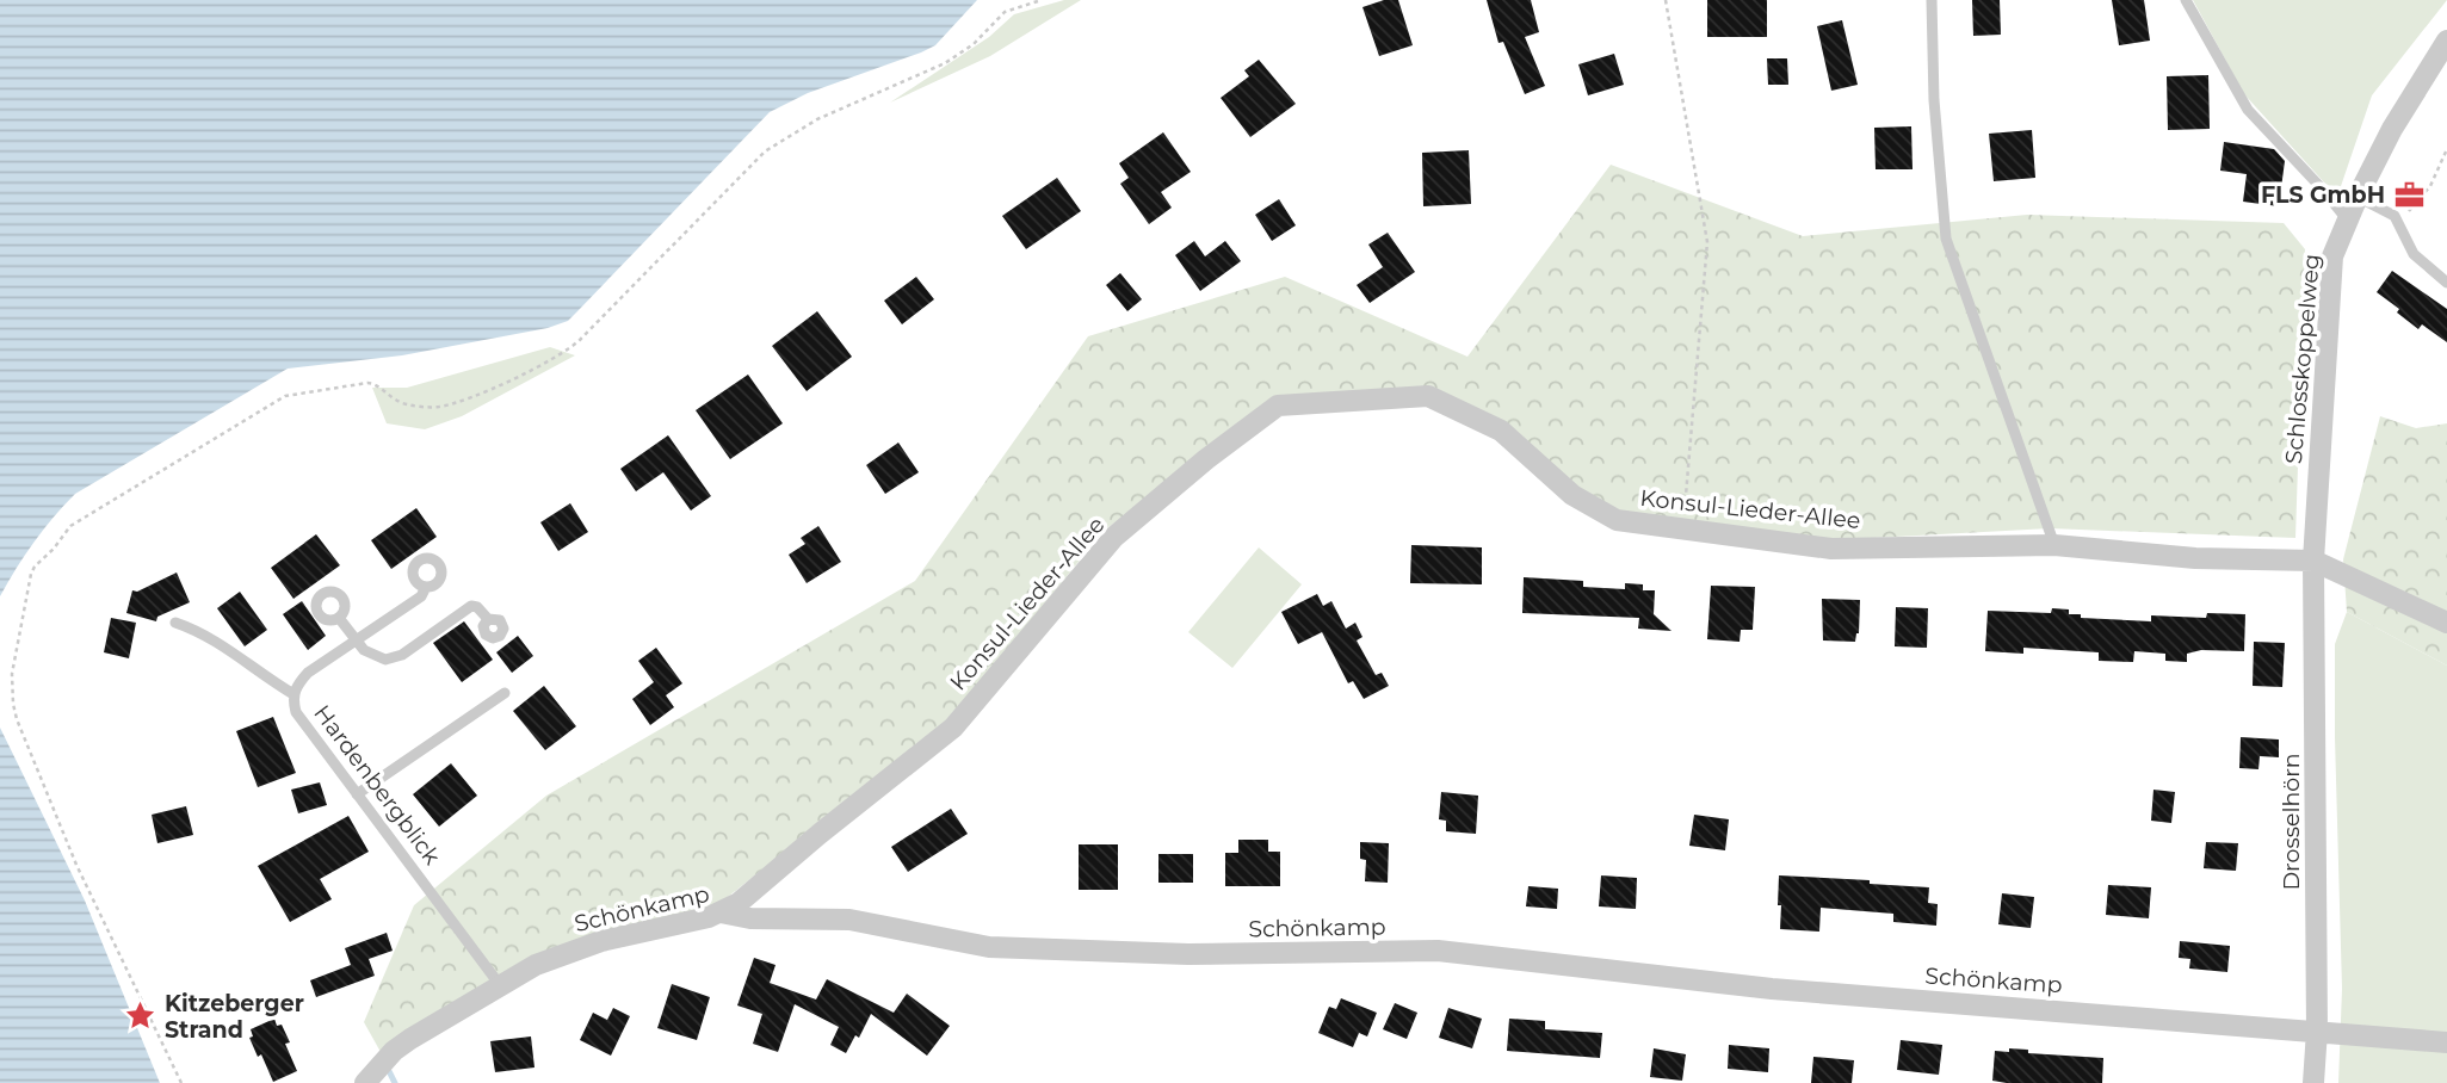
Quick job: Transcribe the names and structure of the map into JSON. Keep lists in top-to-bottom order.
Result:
{
  "streets": {
    "street": [
      "Schlosskoppelweg",
      "Konsul-Lieder-Allee",
      "Drosselhörn",
      "Schönkamp"
    ],
    "lane": ["Hardenbergblick"]
  },
  "crossings": [
    ["Schlosskoppelweg", "Konsul-Lieder-Allee"],
    ["Schlosskoppelweg", "Drosselhörn"],
    ["Konsul-Lieder-Allee", "Drosselhörn"],
    ["Konsul-Lieder-Allee", "Schönkamp"],
    ["Hardenbergblick", "Schönkamp"],
    ["Drosselhörn", "Schönkamp"]
  ],
  "places": {
    "office": ["FLS GmbH"],
    "place": ["Kitzeberger Strand"]
  }
}
